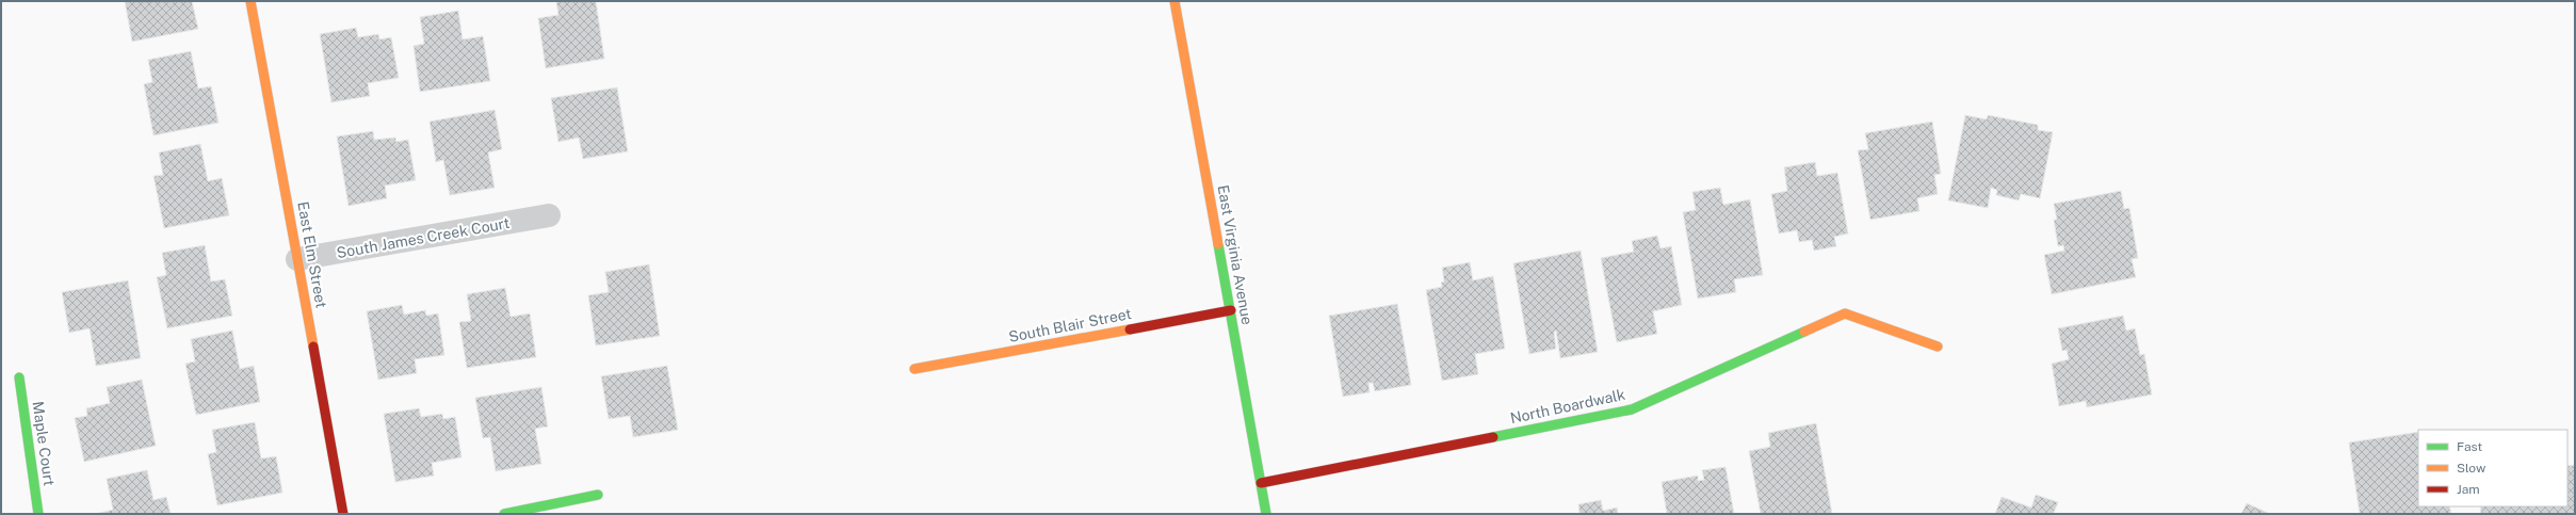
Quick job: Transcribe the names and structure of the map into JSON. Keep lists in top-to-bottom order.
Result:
{
  "streets": {
    "street": [
      "South James Creek Court",
      "East Elm Street",
      "East Virginia Avenue",
      "South Blair Street",
      "North Boardwalk",
      "Maple Court"
    ]
  },
  "crossings": [
    ["South James Creek Court", "East Elm Street"],
    ["East Virginia Avenue", "South Blair Street"],
    ["East Virginia Avenue", "North Boardwalk"]
  ],
  "legend": ["Fast", "Slow", "Jam"]
}
